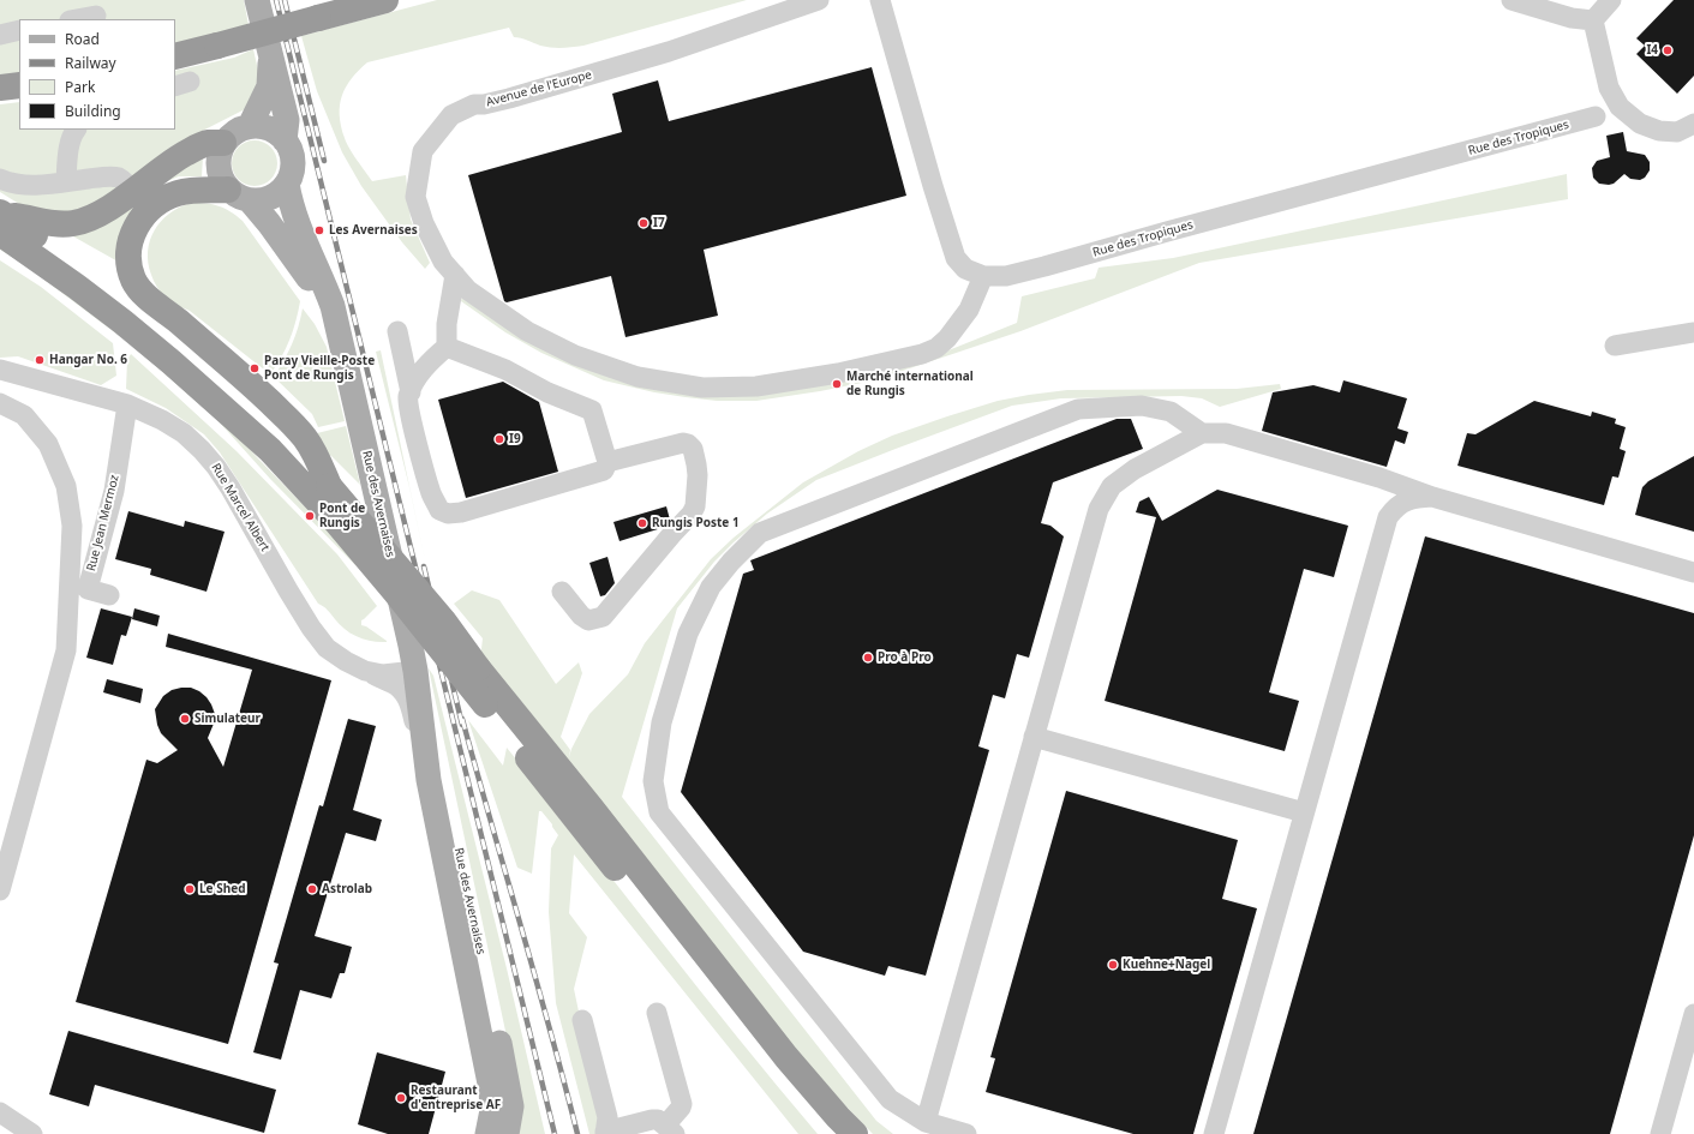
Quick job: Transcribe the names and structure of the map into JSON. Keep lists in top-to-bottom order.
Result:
{
  "streets": {
    "main road": ["Rue des Avernaises"],
    "street": [
      "Avenue de l'Europe",
      "Rue des Tropiques",
      "Rue Marcel Albert",
      "Rue Jean Mermoz"
    ]
  },
  "crossings": [
    ["Avenue de l'Europe", "Rue des Tropiques"],
    ["Rue des Avernaises", "Rue Marcel Albert"],
    ["Rue Marcel Albert", "Rue Jean Mermoz"]
  ],
  "places": [
    "I4",
    "I7",
    "Les Avernaises",
    "Hangar No. 6",
    "Paray Vieille-Poste Pont de Rungis",
    "Marché international de Rungis",
    "I9",
    "Pont de Rungis",
    "Rungis Poste 1",
    "Pro à Pro",
    "Simulateur",
    "Le Shed",
    "Astrolab",
    "Kuehne+Nagel",
    "Restaurant d'entreprise AF"
  ],
  "legend": [
    "Road",
    "Railway",
    "Park",
    "Building"
  ]
}
